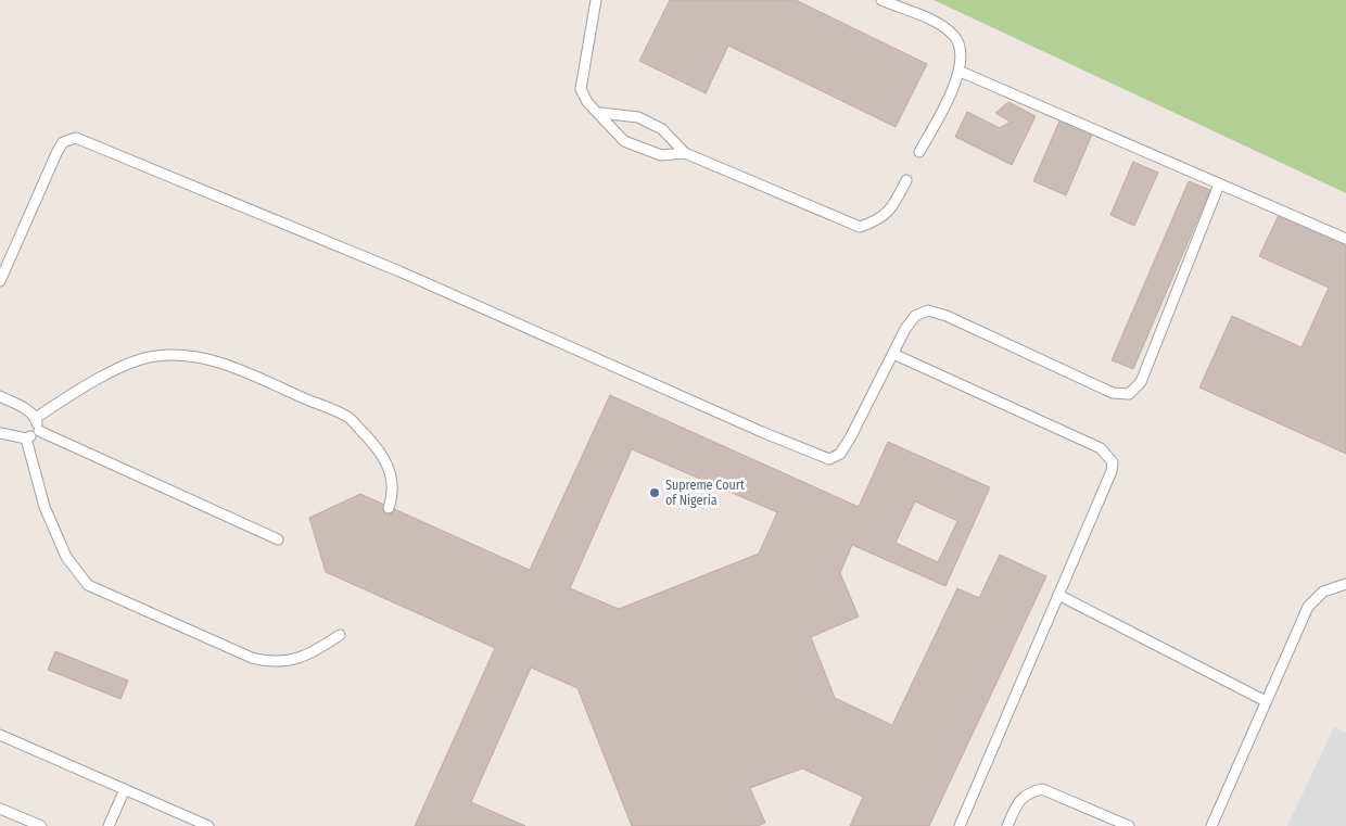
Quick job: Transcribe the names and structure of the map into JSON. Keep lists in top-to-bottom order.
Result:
{
  "places": ["Supreme Court of Nigeria"]
}
